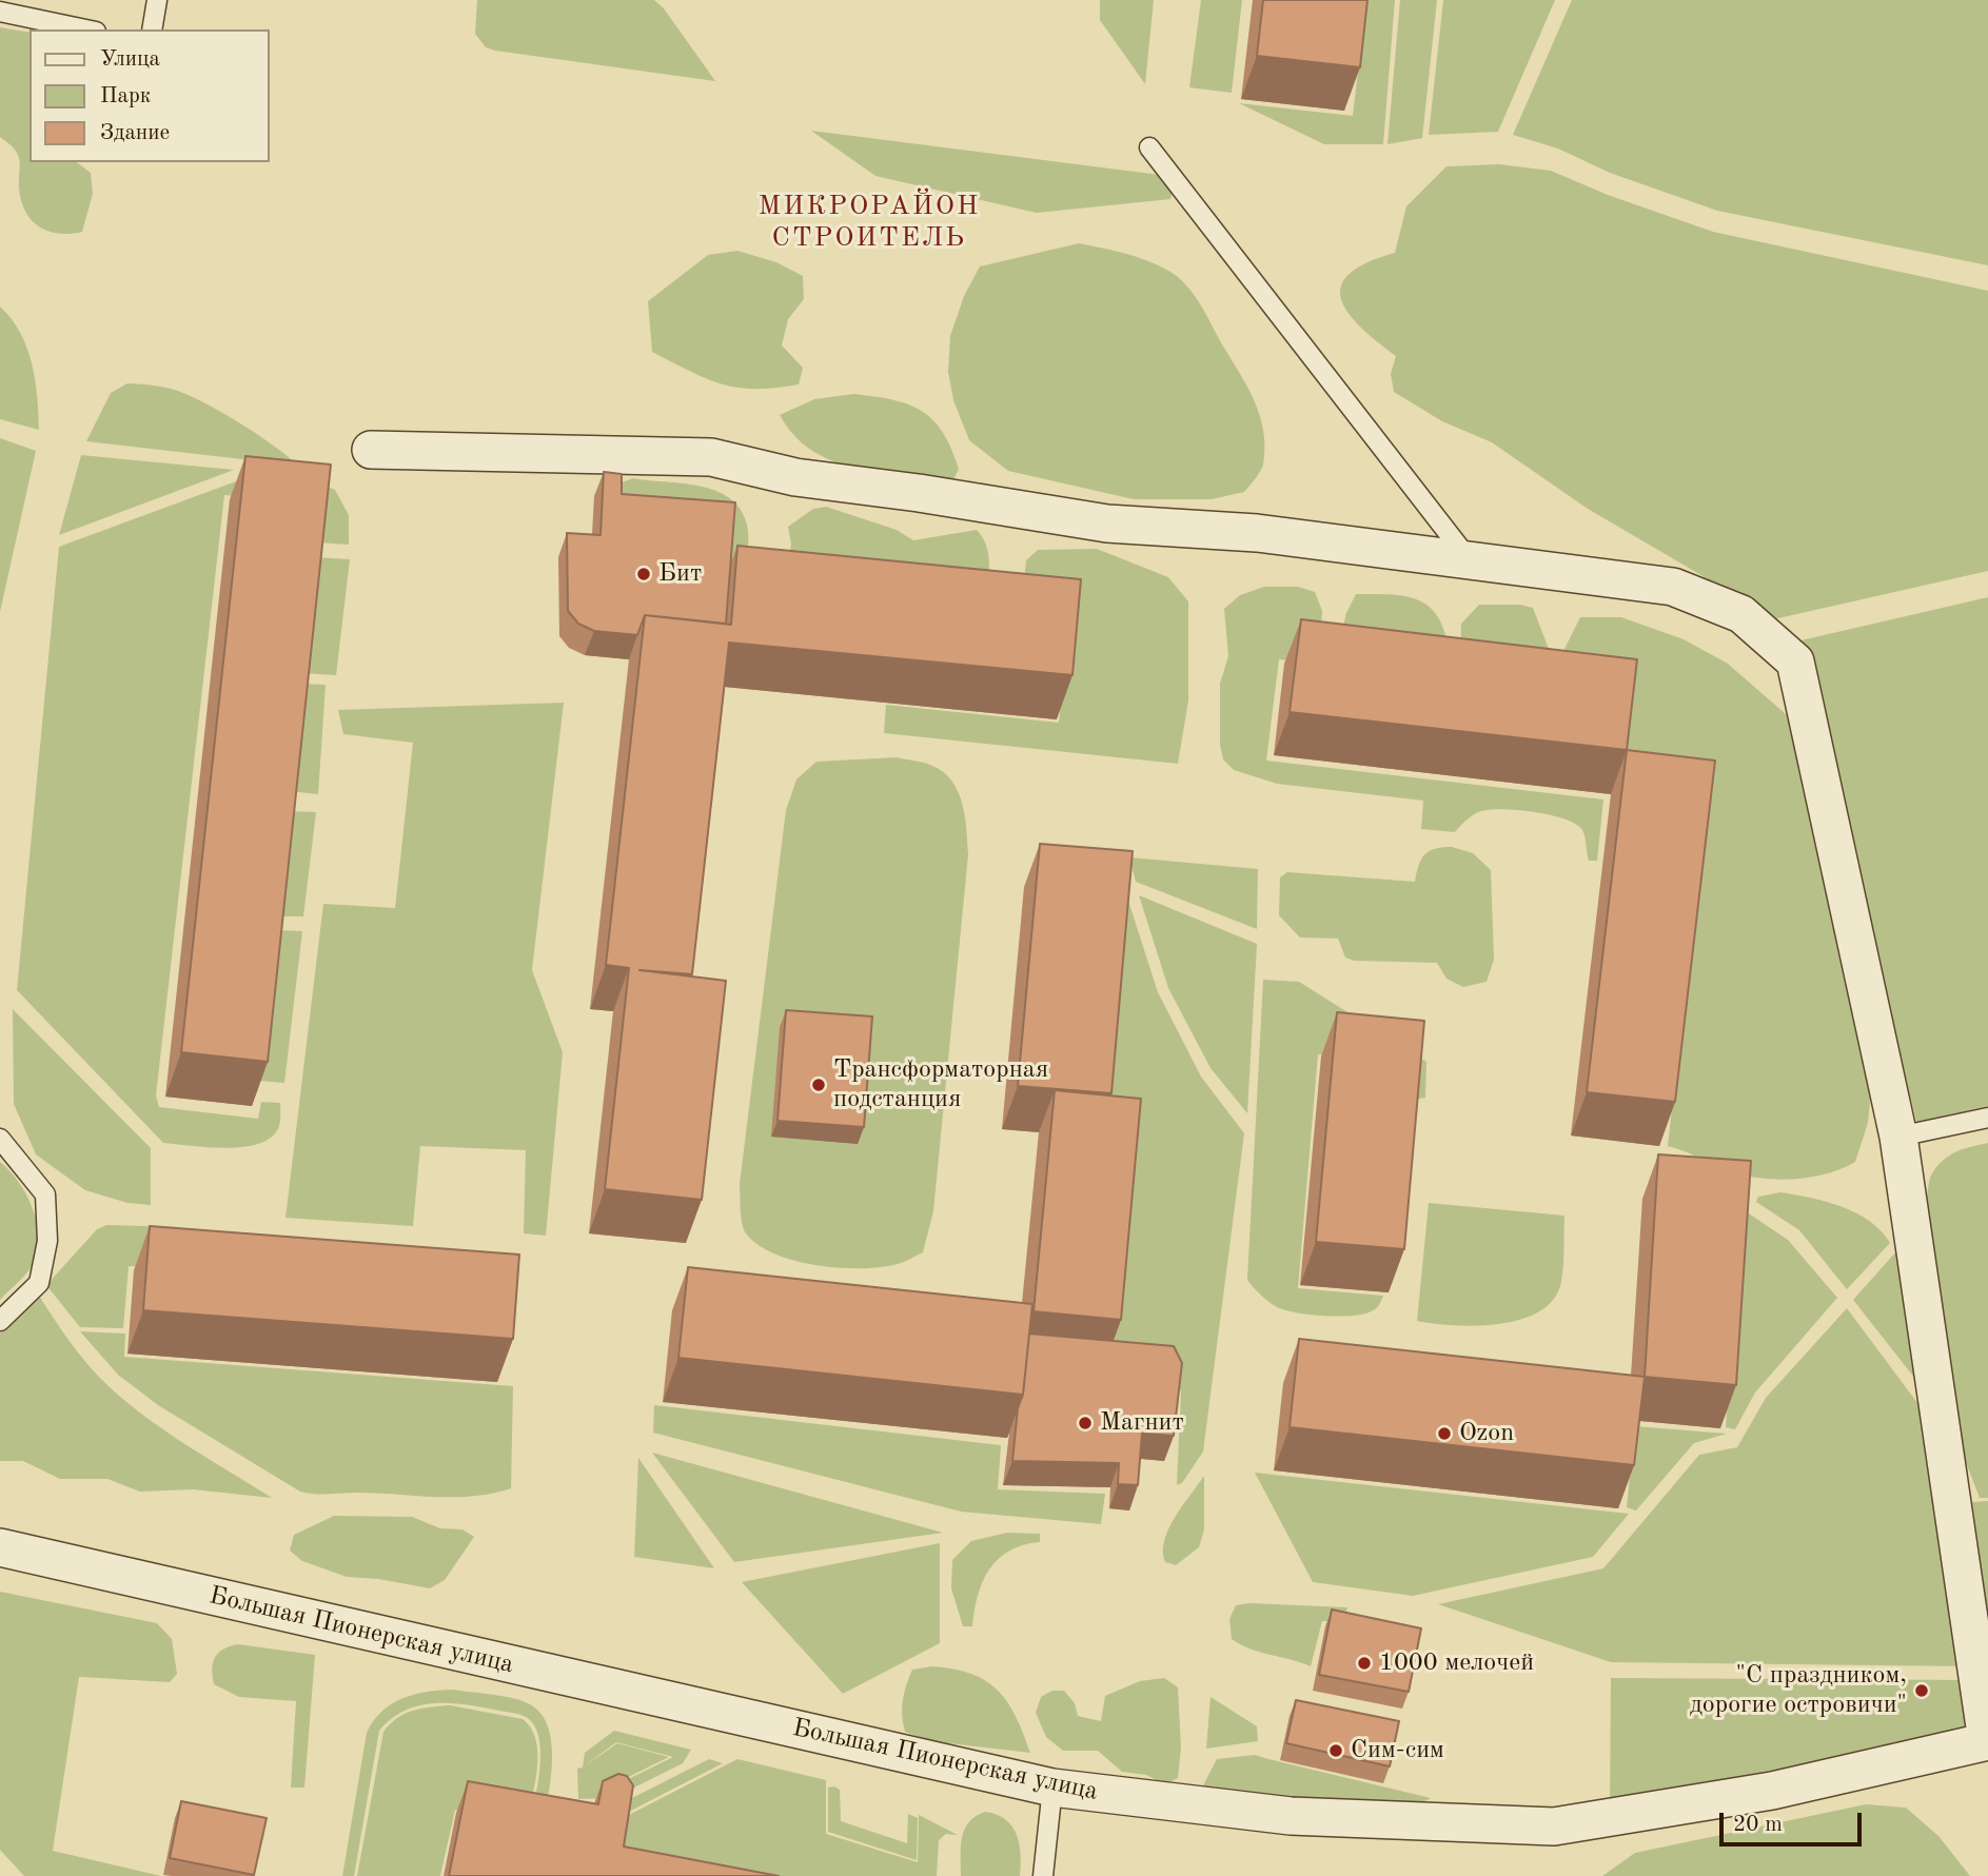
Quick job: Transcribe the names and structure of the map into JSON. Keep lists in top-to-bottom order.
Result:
{
  "streets": {
    "street": ["Большая Пионерская улица"]
  },
  "districts": ["МИКРОРАЙОН СТРОИТЕЛЬ"],
  "places": [
    "Бит",
    "Трансформаторная подстанция",
    "Магнит",
    "Ozon",
    "1000 мелочей",
    "\"С праздником, дорогие островичи\"",
    "Сим-сим"
  ],
  "legend": ["Улица", "Парк", "Здание"],
  "scale_bar": "20 m"
}
